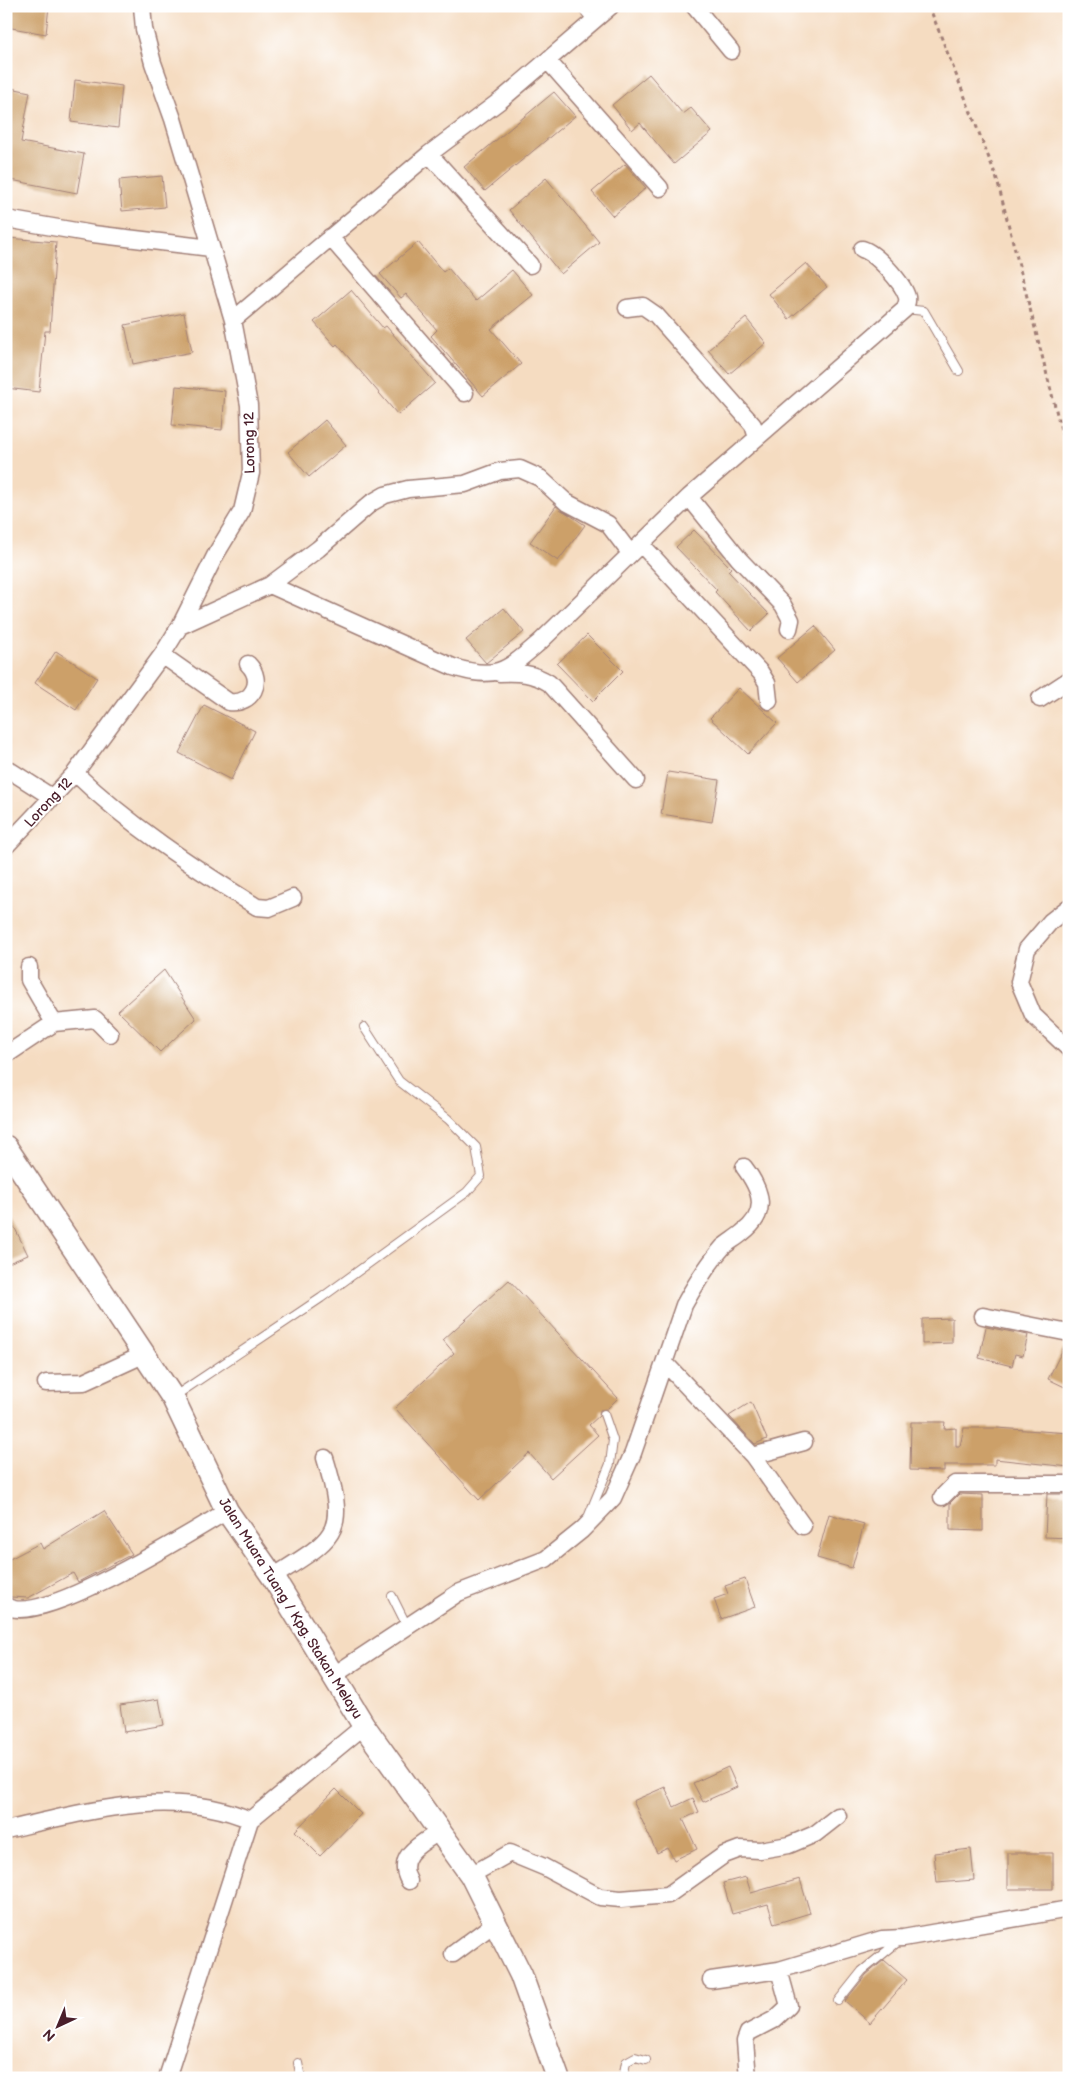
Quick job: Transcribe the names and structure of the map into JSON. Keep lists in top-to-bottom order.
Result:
{
  "streets": {
    "main road": ["Jalan Muara Tuang / Kpg. Stakan Melayu"],
    "street": ["Lorong 12"]
  },
  "north": "bottom left"
}
